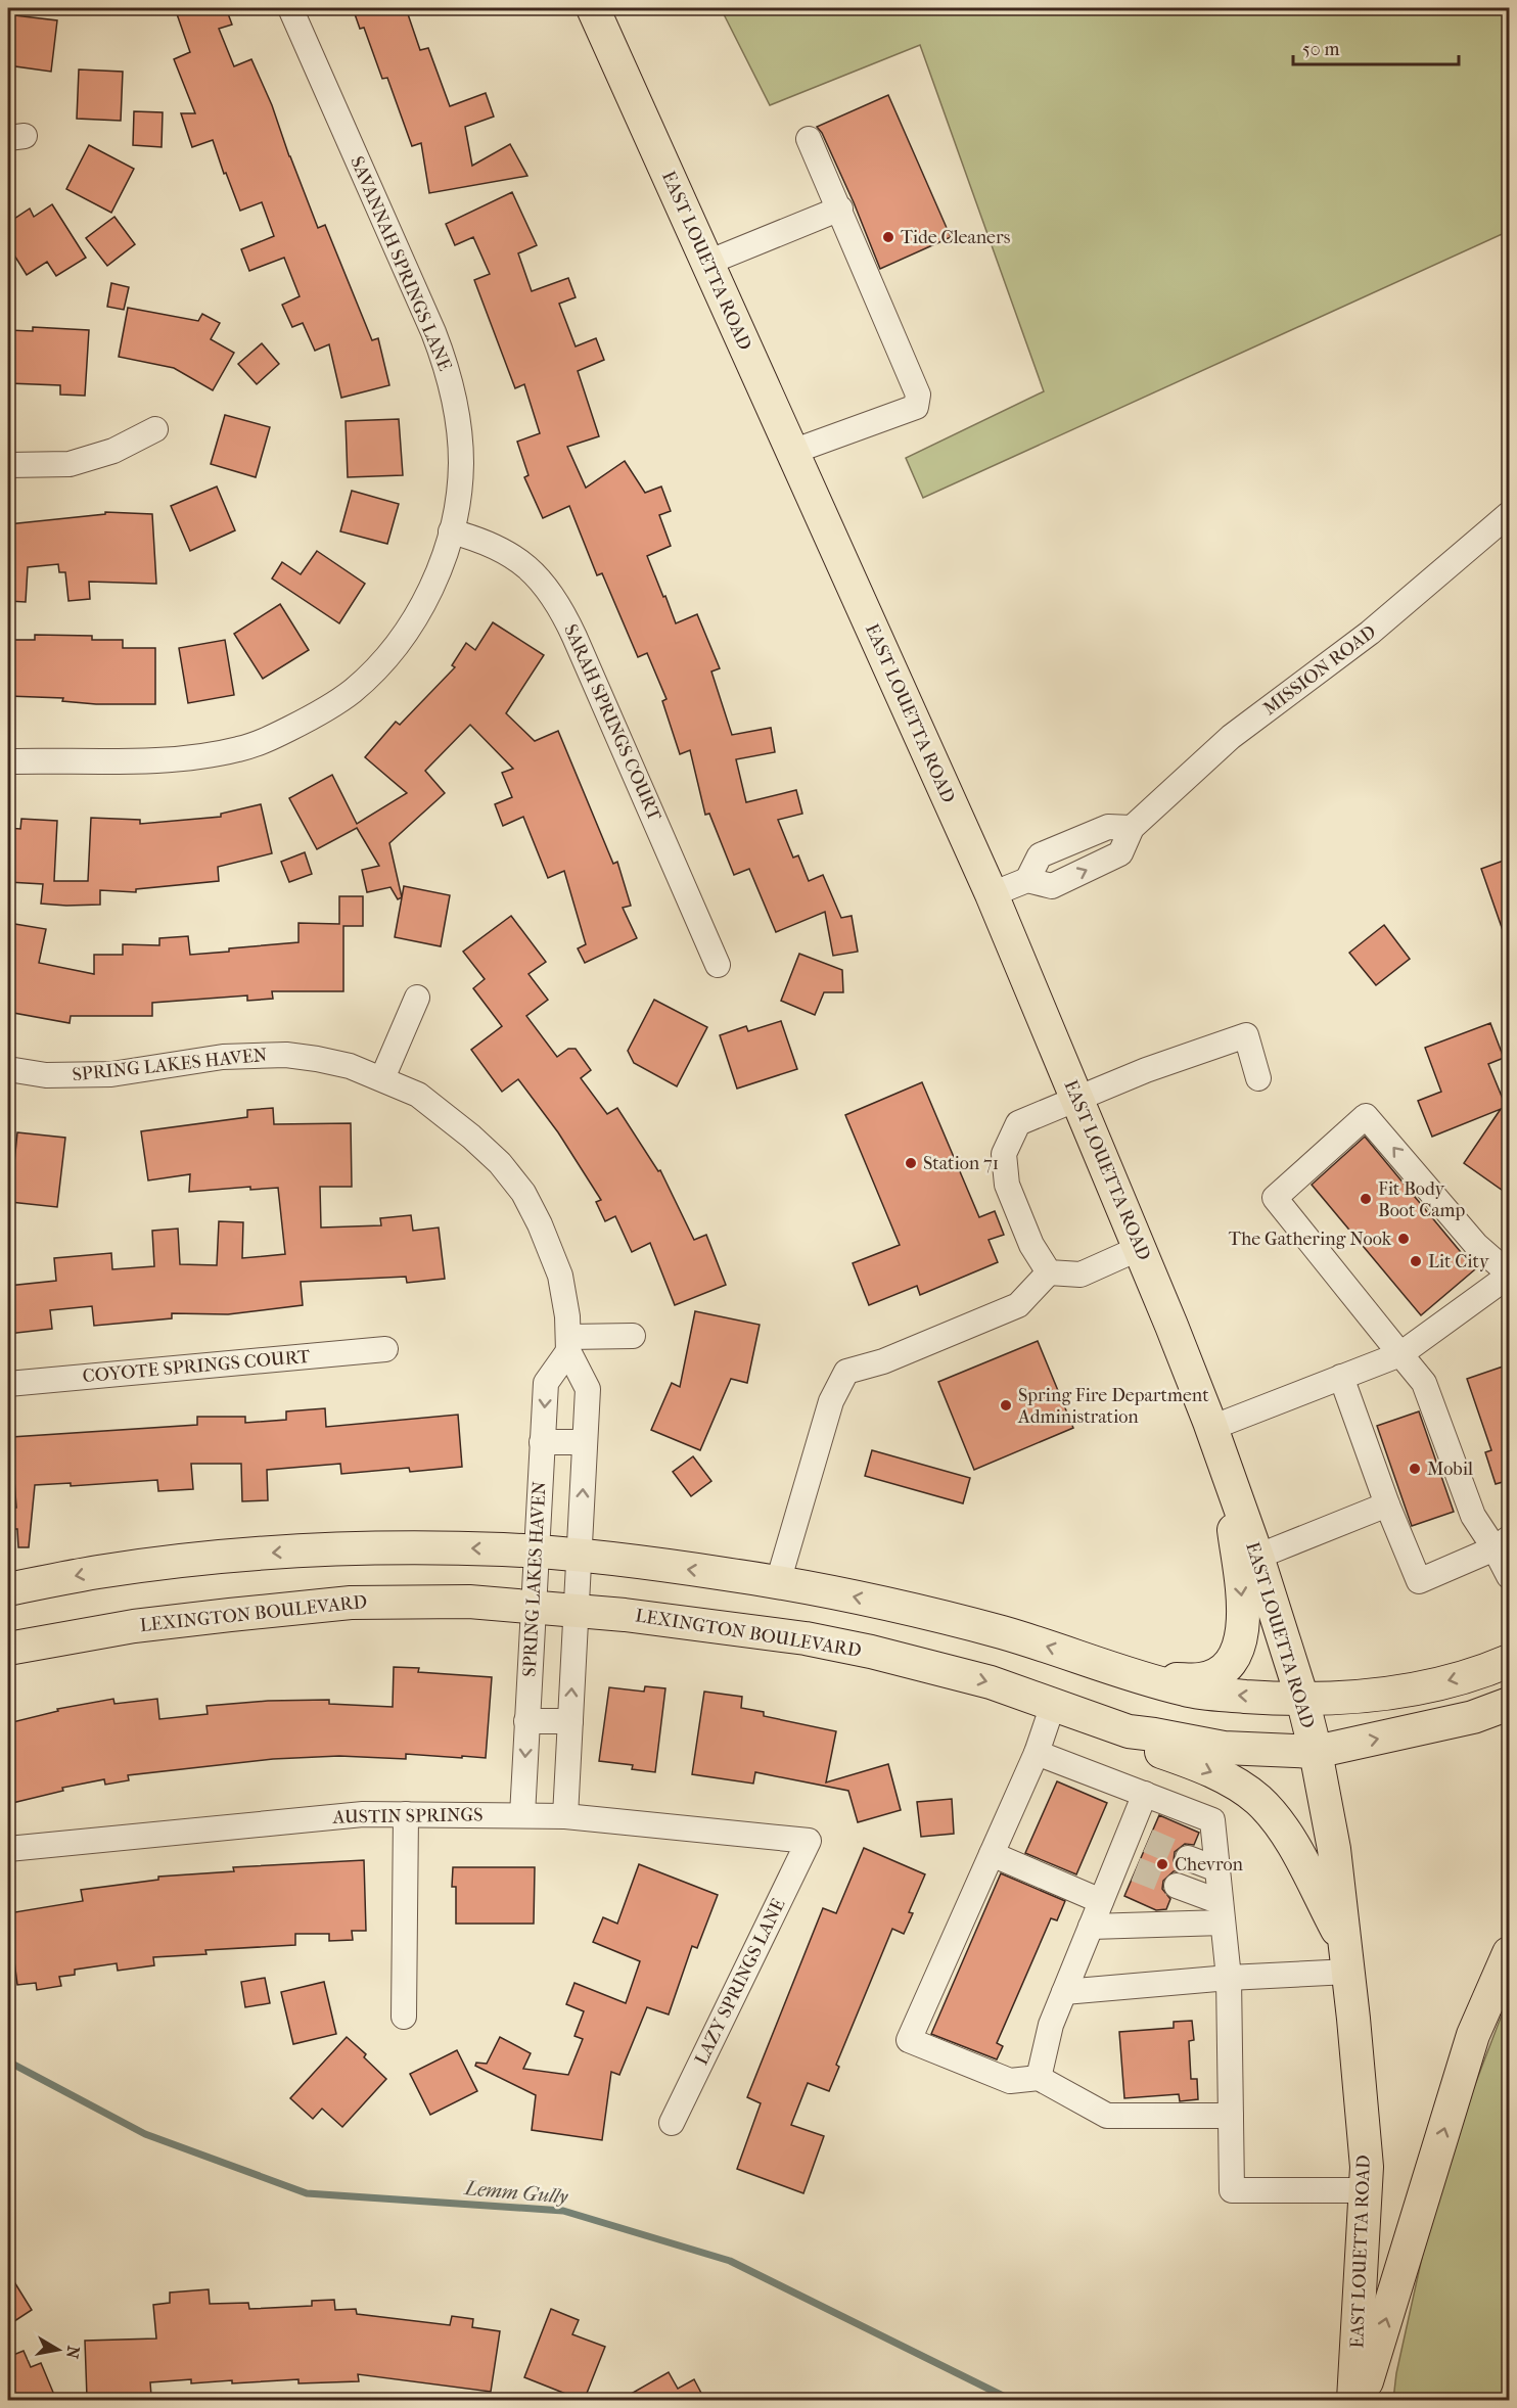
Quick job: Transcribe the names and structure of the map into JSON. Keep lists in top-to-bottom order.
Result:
{
  "streets": {
    "main road": ["EAST LOUETTA ROAD", "LEXINGTON BOULEVARD"],
    "street": [
      "SAVANNAH SPRINGS LANE",
      "MISSION ROAD",
      "SARAH SPRINGS COURT",
      "SPRING LAKES HAVEN",
      "COYOTE SPRINGS COURT",
      "AUSTIN SPRINGS",
      "LAZY SPRINGS LANE"
    ]
  },
  "crossings": [
    ["EAST LOUETTA ROAD", "MISSION ROAD"],
    ["EAST LOUETTA ROAD", "LEXINGTON BOULEVARD"],
    ["SAVANNAH SPRINGS LANE", "SARAH SPRINGS COURT"],
    ["SPRING LAKES HAVEN", "LEXINGTON BOULEVARD"],
    ["SPRING LAKES HAVEN", "AUSTIN SPRINGS"],
    ["AUSTIN SPRINGS", "LAZY SPRINGS LANE"]
  ],
  "water": ["Lemm Gully"],
  "places": [
    "Tide Cleaners",
    "Station 71",
    "Fit Body Boot Camp",
    "The Gathering Nook",
    "Lit City",
    "Spring Fire Department Administration",
    "Mobil",
    "Chevron"
  ],
  "scale_bar": "50 m",
  "north": "right"
}
